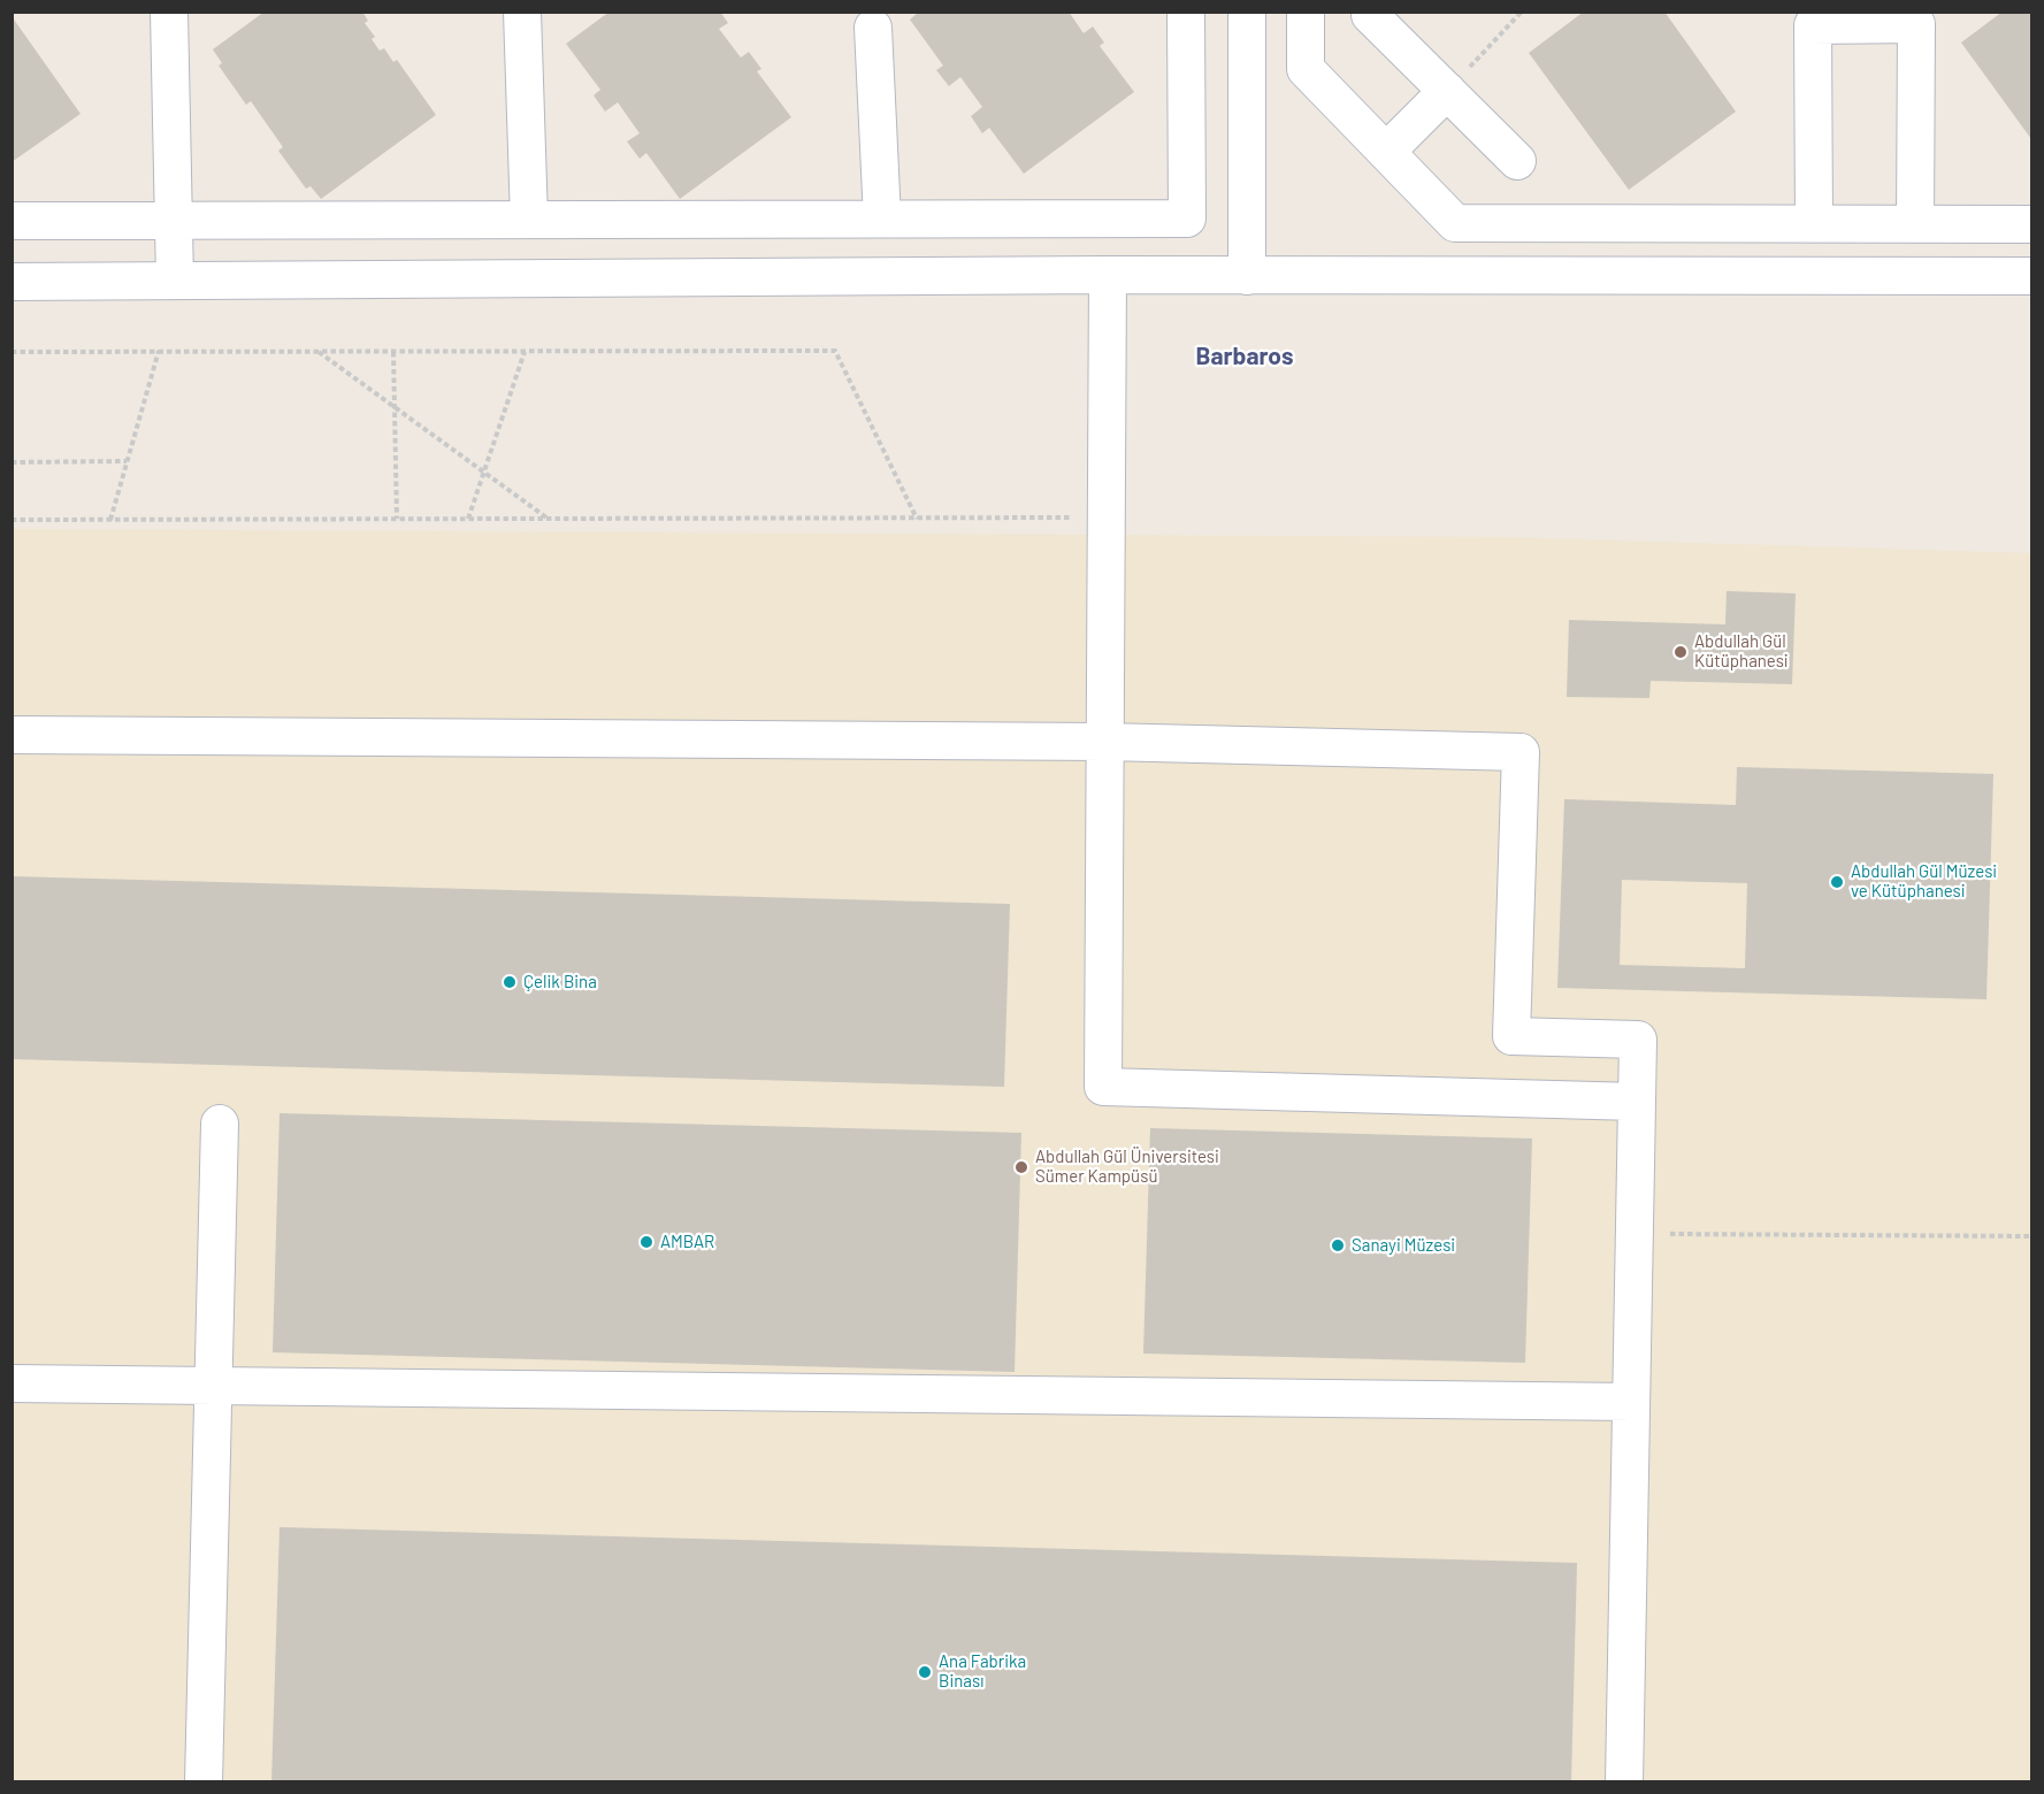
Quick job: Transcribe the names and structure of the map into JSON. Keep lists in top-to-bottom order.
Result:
{
  "districts": ["Barbaros"],
  "places": [
    "Abdullah Gül Kütüphanesi",
    "Abdullah Gül Müzesi ve Kütüphanesi",
    "Çelik Bina",
    "Abdullah Gül Üniversitesi Sümer Kampüsü",
    "AMBAR",
    "Sanayi Müzesi",
    "Ana Fabrika Binası"
  ]
}
